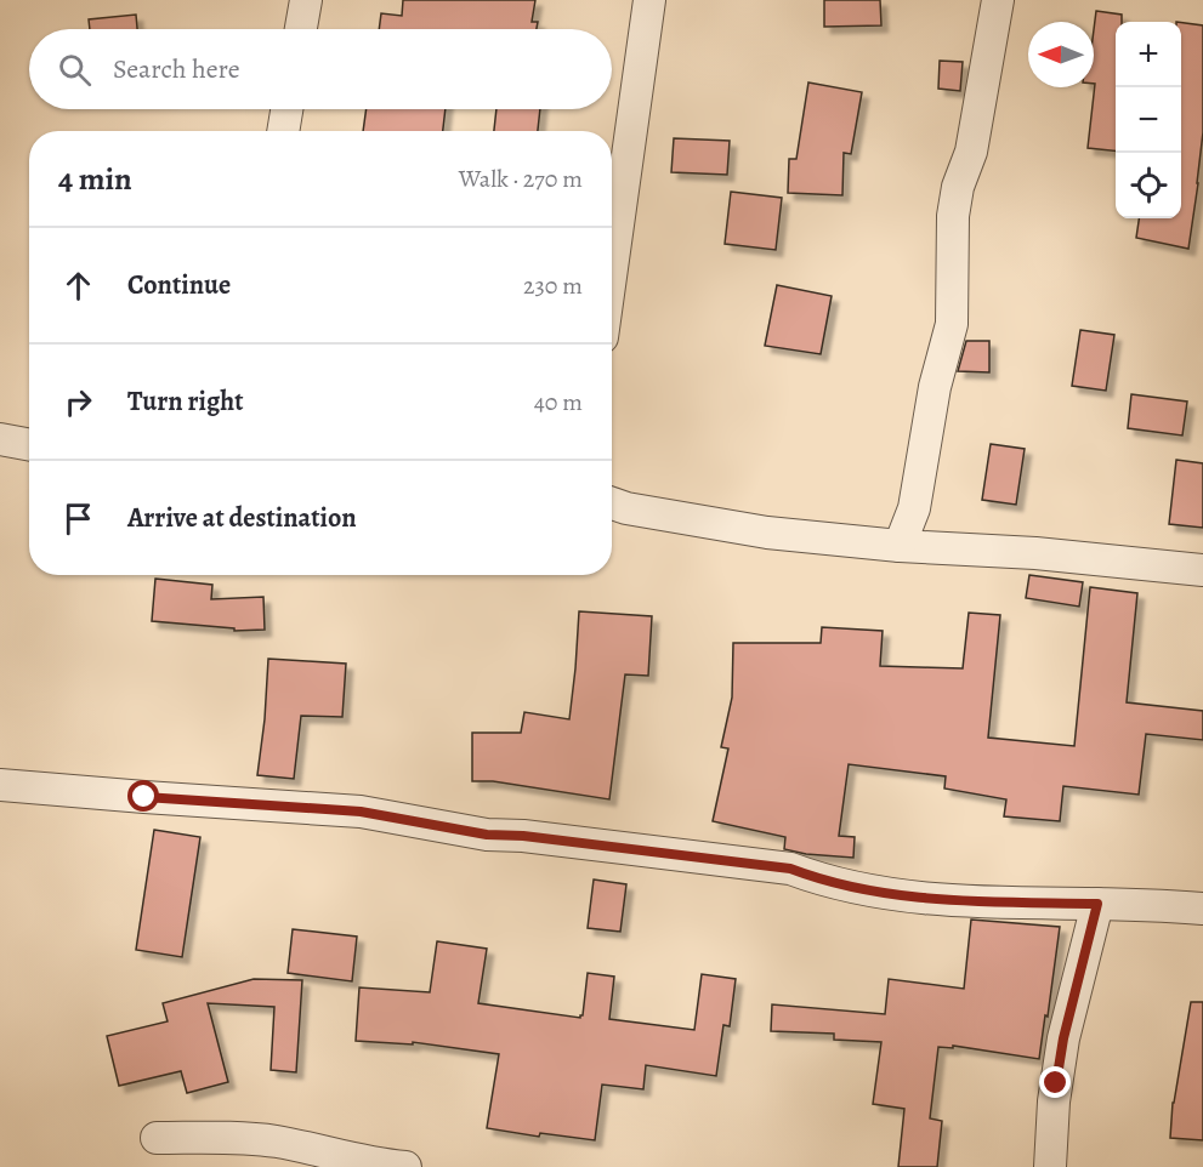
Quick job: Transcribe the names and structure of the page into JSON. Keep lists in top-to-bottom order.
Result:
{
  "north": "left",
  "page": {
    "map_buttons": ["+", "−"],
    "search": "Search here",
    "heading": ["4 min", "Walk · 270 m"],
    "list": [
      ["Continue", "230 m"],
      ["Turn right", "40 m"],
      "Arrive at destination"
    ]
  }
}
